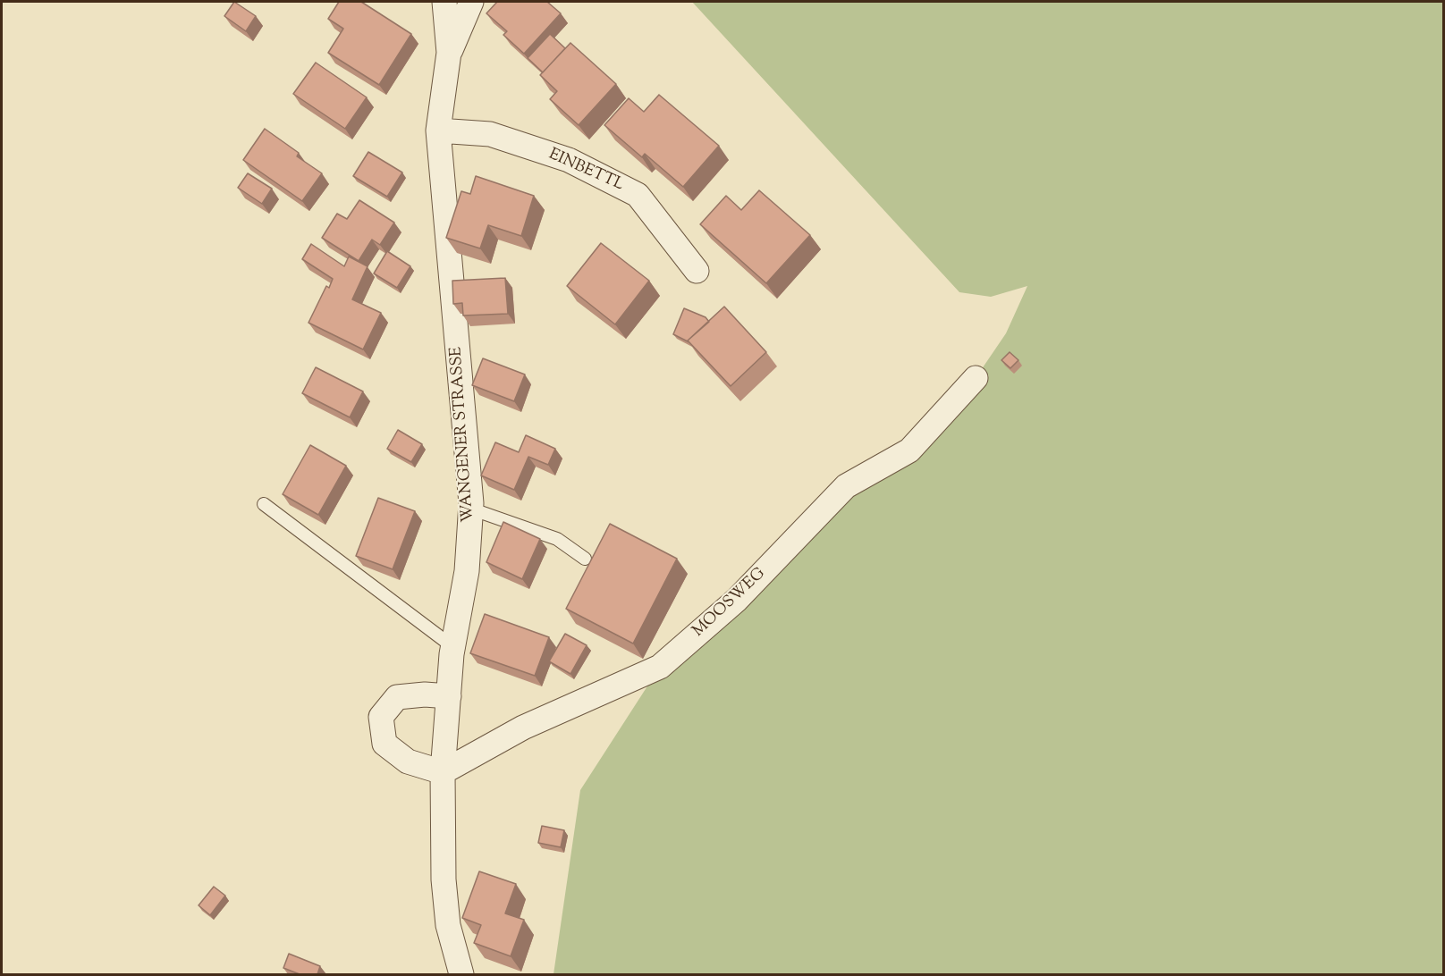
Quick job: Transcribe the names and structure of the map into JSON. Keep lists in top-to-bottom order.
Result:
{
  "streets": {
    "street": ["EINBETTL", "WANGENER STRASSE", "MOOSWEG"]
  },
  "crossings": [
    ["EINBETTL", "WANGENER STRASSE"],
    ["WANGENER STRASSE", "MOOSWEG"]
  ]
}
